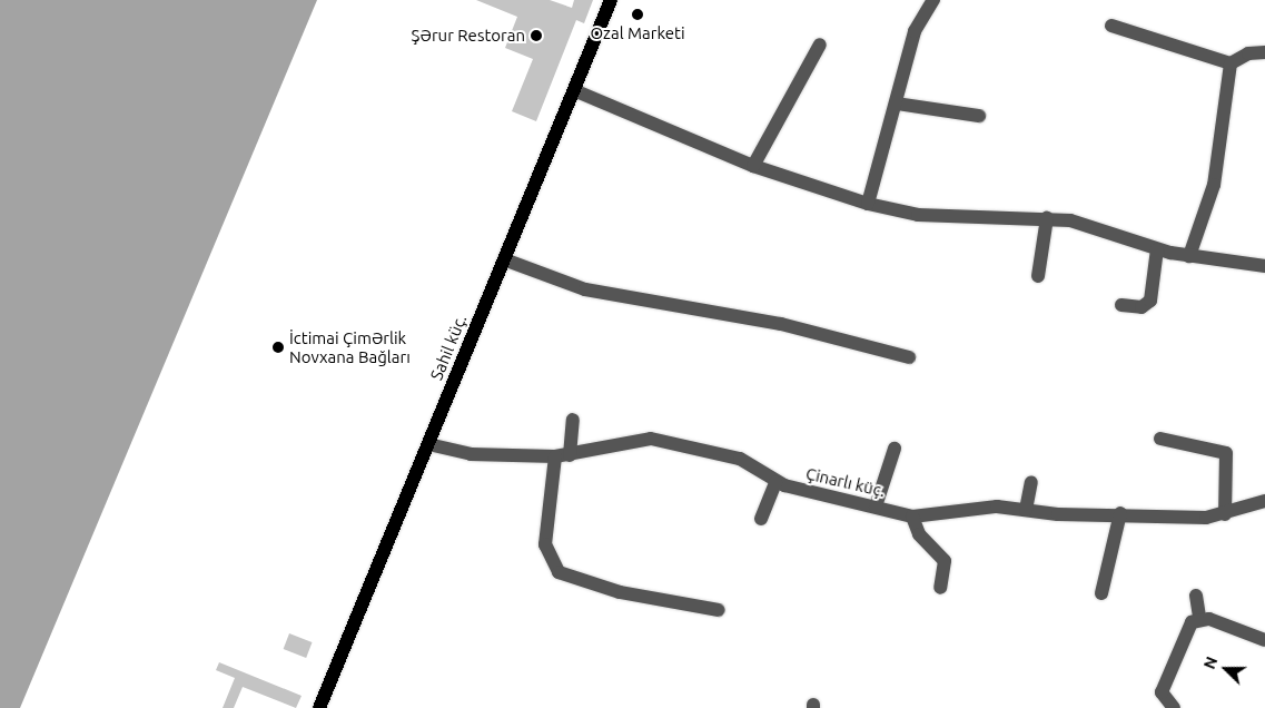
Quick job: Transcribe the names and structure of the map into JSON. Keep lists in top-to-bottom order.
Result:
{
  "streets": {
    "main road": ["Sahil küç."],
    "street": ["Çinarlı küç."]
  },
  "crossings": [
    ["Sahil küç.", "Çinarlı küç."]
  ],
  "places": ["Ozal Marketi", "Şərur Restoran", "İctimai Çimərlik Novxana Bağları"],
  "north": "left"
}
